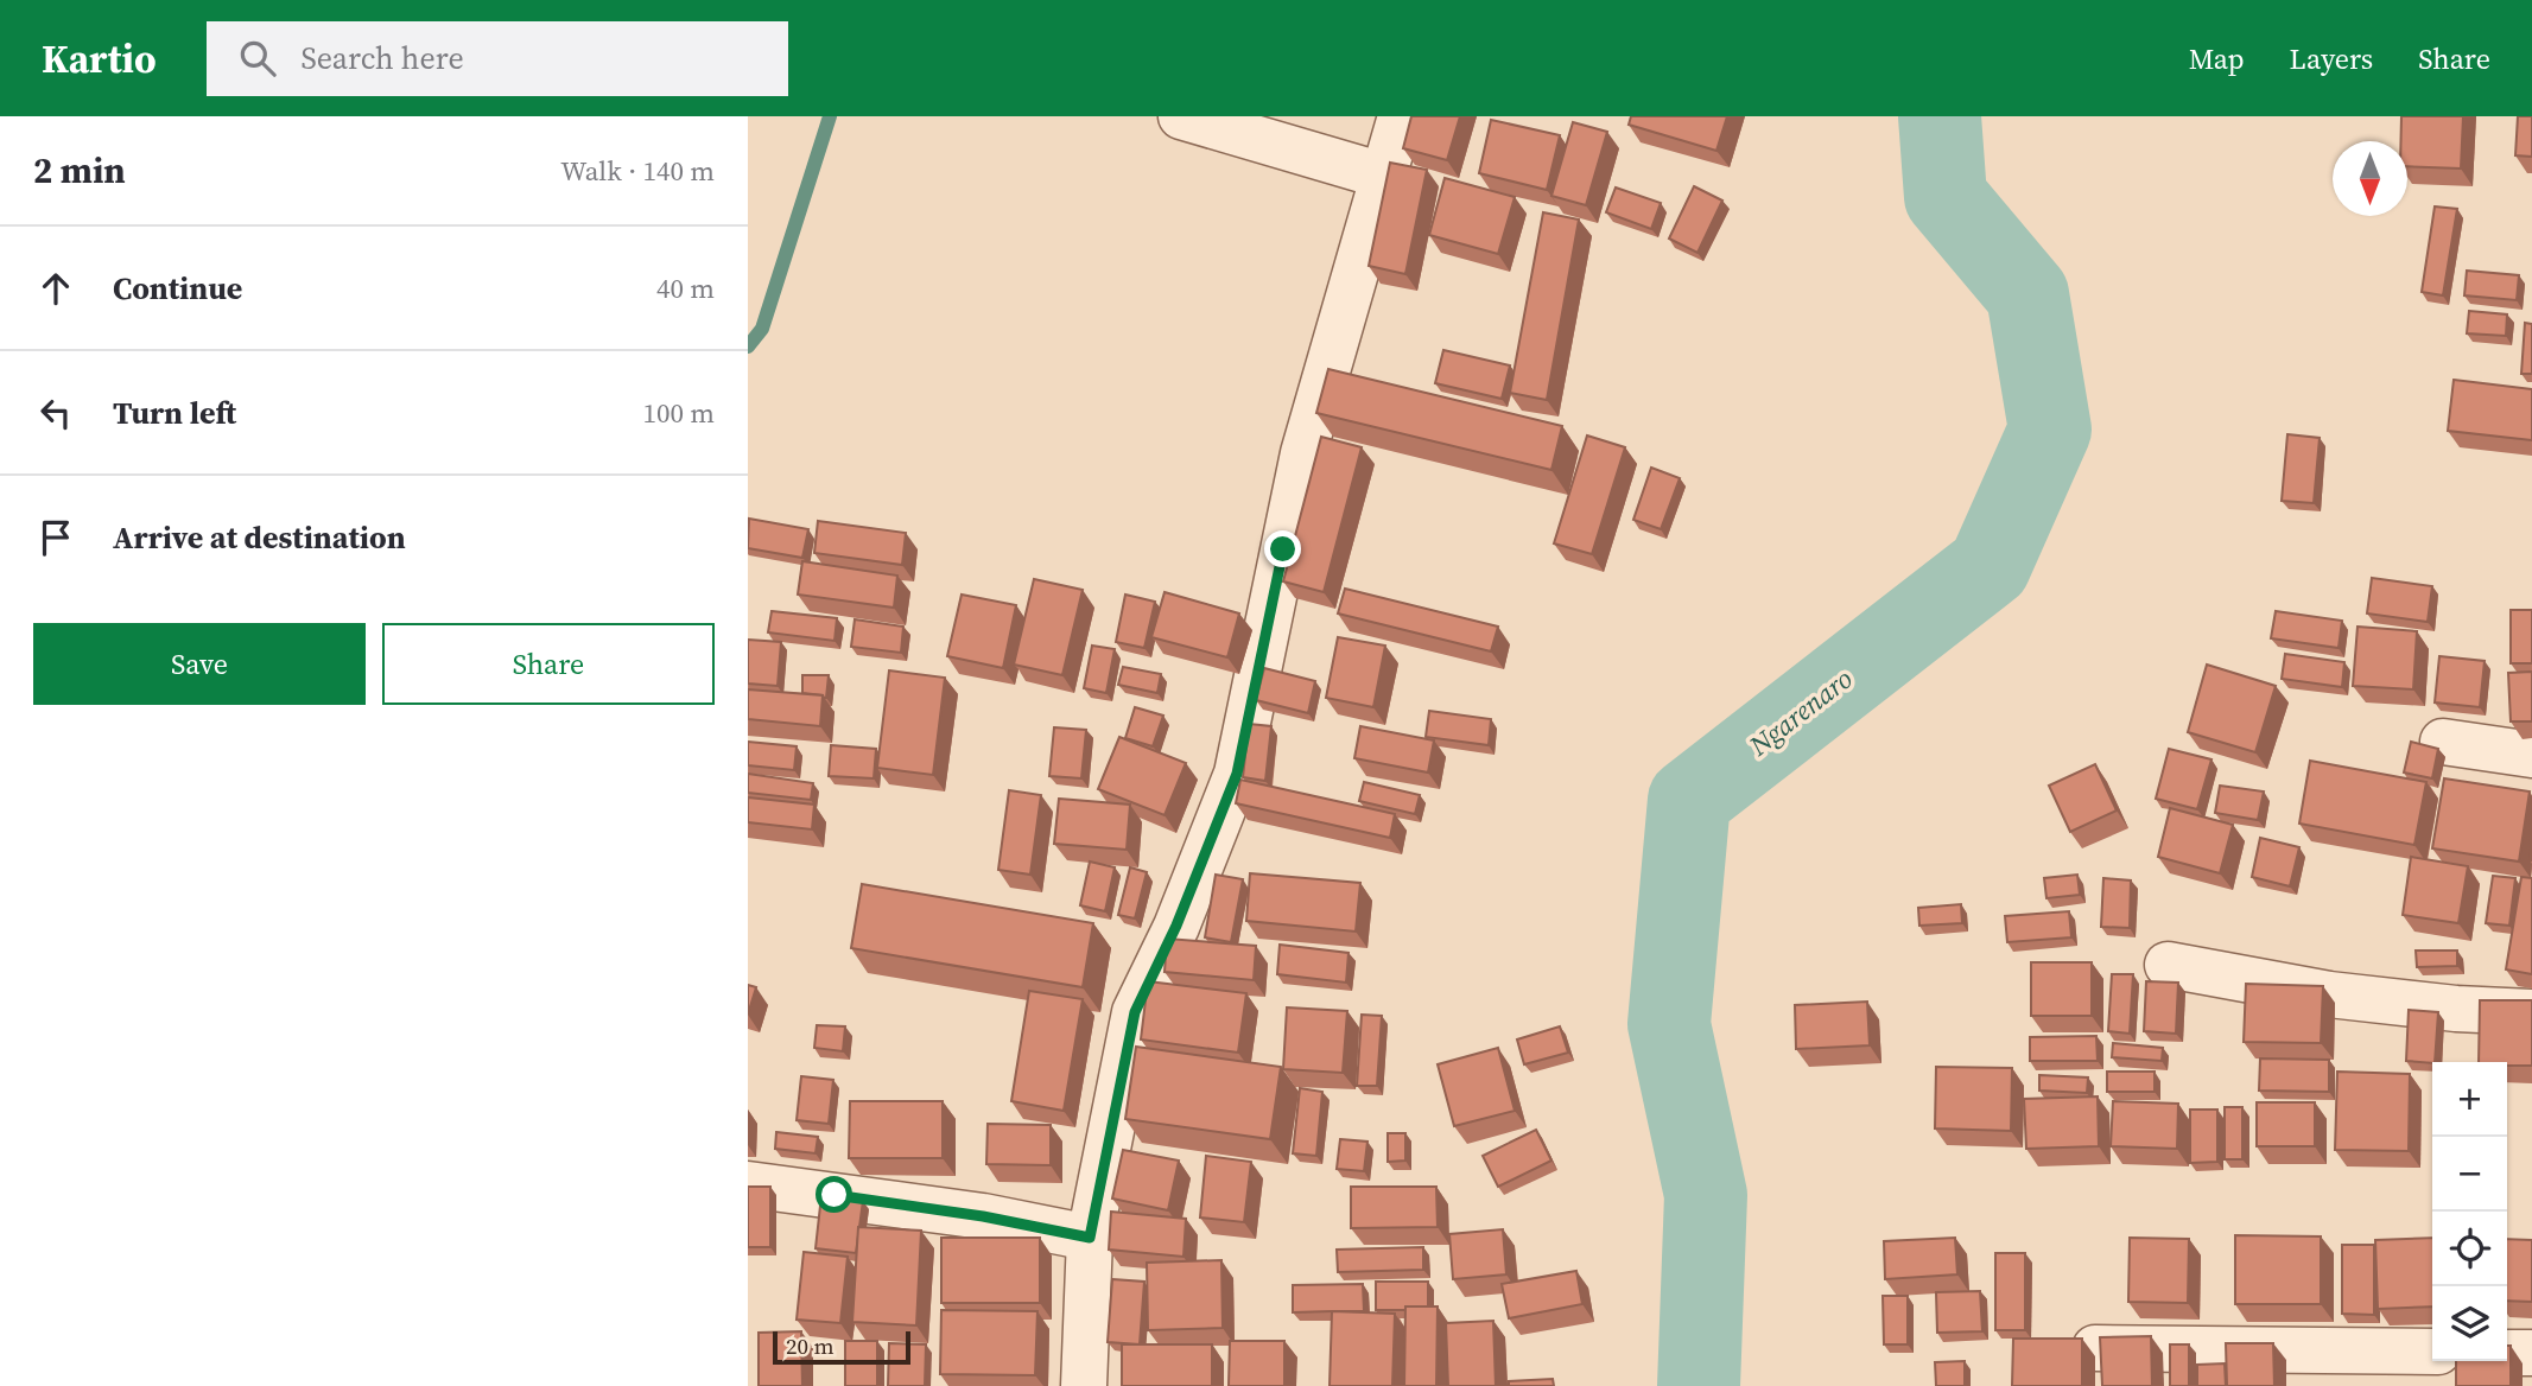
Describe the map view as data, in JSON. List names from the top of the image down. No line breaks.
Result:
{"water":["Ngarenaro"],"scale_bar":"20 m","north":"bottom","page":{"header":"Kartio","search":"Search here","nav":["Map","Layers","Share"],"heading":["2 min","Walk · 140 m"],"list":[["Continue","40 m"],["Turn left","100 m"],"Arrive at destination"],"buttons":["Save","Share"],"map_buttons":["+","−"],"scale":"20 m"}}
